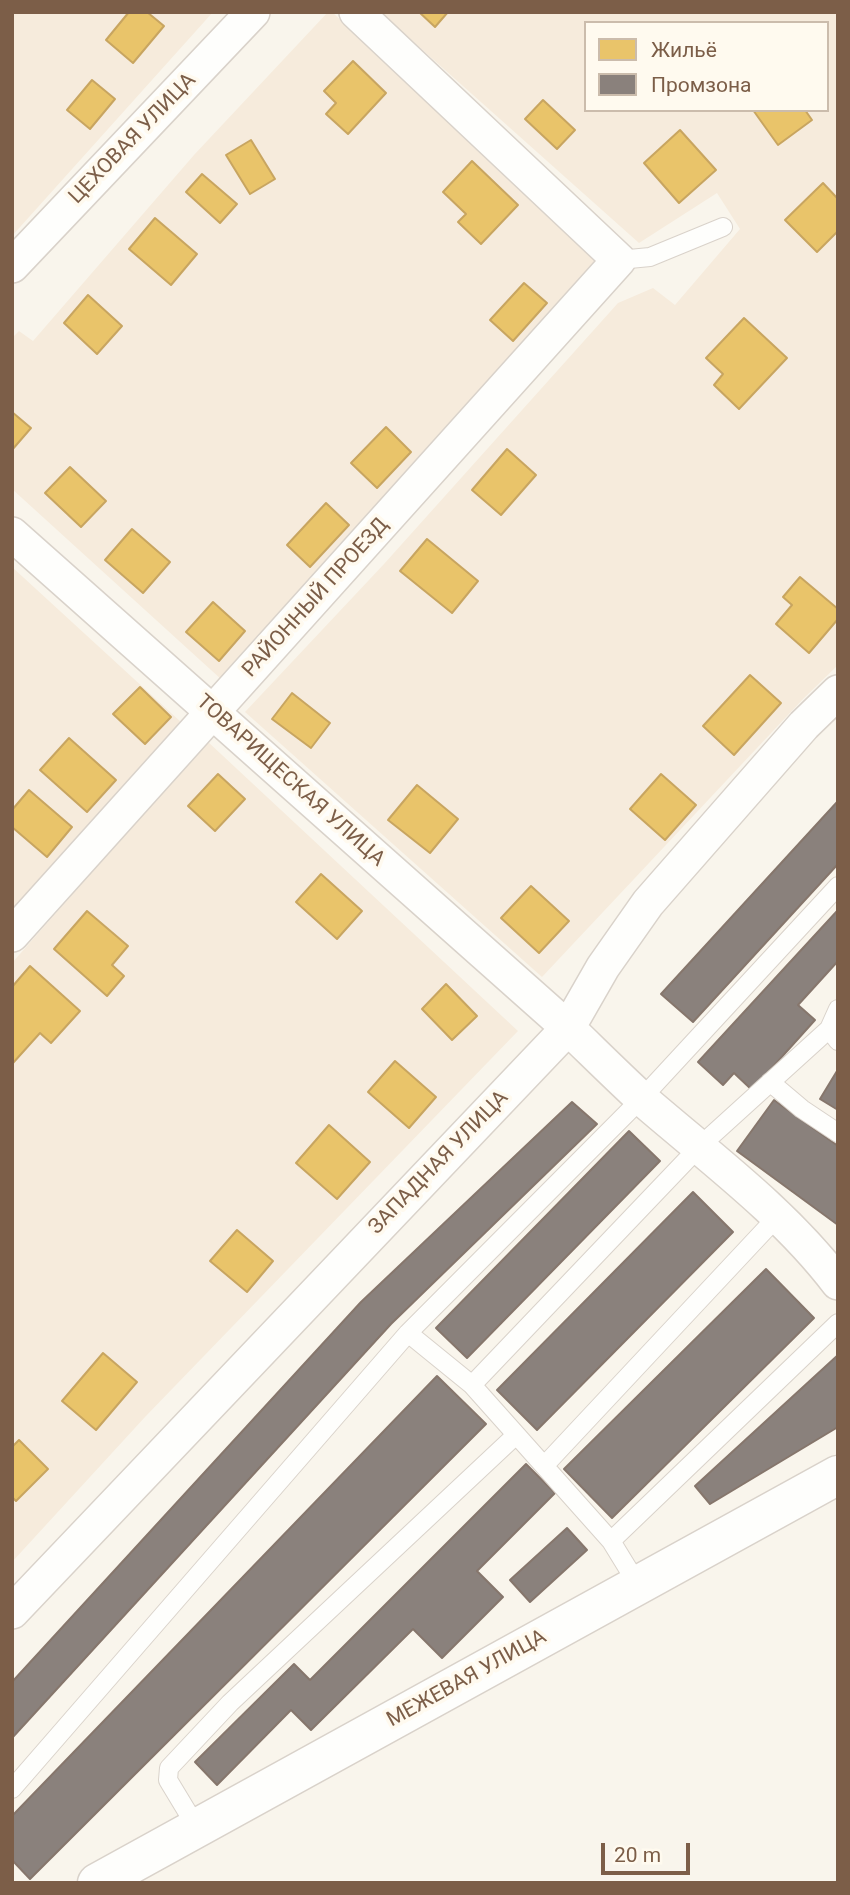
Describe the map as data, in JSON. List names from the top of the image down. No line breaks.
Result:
{"streets":{"street":["ЦЕХОВАЯ УЛИЦА","РАЙОННЫЙ ПРОЕЗД","ТОВАРИЩЕСКАЯ УЛИЦА","ЗАПАДНАЯ УЛИЦА","МЕЖЕВАЯ УЛИЦА"]},"crossings":[["РАЙОННЫЙ ПРОЕЗД","ТОВАРИЩЕСКАЯ УЛИЦА"],["ТОВАРИЩЕСКАЯ УЛИЦА","ЗАПАДНАЯ УЛИЦА"]],"legend":["Жильё","Промзона"],"scale_bar":"20 m"}
